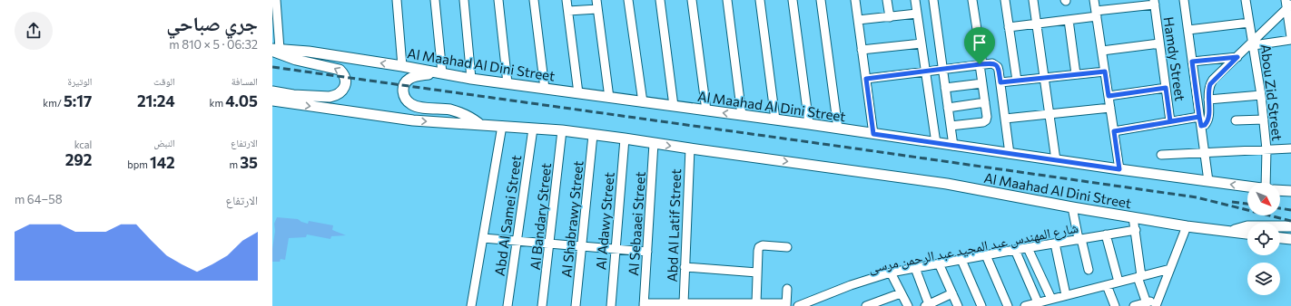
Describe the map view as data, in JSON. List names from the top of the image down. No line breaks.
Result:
{"streets":{"main road":["Al Maahad Al Dini Street"],"street":["Hamdy Street","Abou Zid Street","Abd Al Samei Street","Al Bandary Street","Al Shabrawy Street","Al Adawy Street","Al Sebaaei Street","Abd Al Latif Street","شارع المهندس عبد المجيد عبد الرحمن مرسى"]},"crossings":[["Al Maahad Al Dini Street","Abd Al Samei Street"],["Al Maahad Al Dini Street","Al Bandary Street"],["Al Maahad Al Dini Street","Al Shabrawy Street"],["Al Maahad Al Dini Street","Al Adawy Street"],["Al Maahad Al Dini Street","Al Sebaaei Street"],["Al Maahad Al Dini Street","Abd Al Latif Street"]],"north":"bottom right","page":{"heading":["جري صباحي","06:32 · 5 × 810 m"],"stats":[["المسافة","4.05 km"],["الوقت","21:24"],["الوتيرة","5:17 /km"],["الارتفاع","35 m"],["النبض","142 bpm"],["kcal","292"]],"chart":["الارتفاع","58–64 m"]}}
